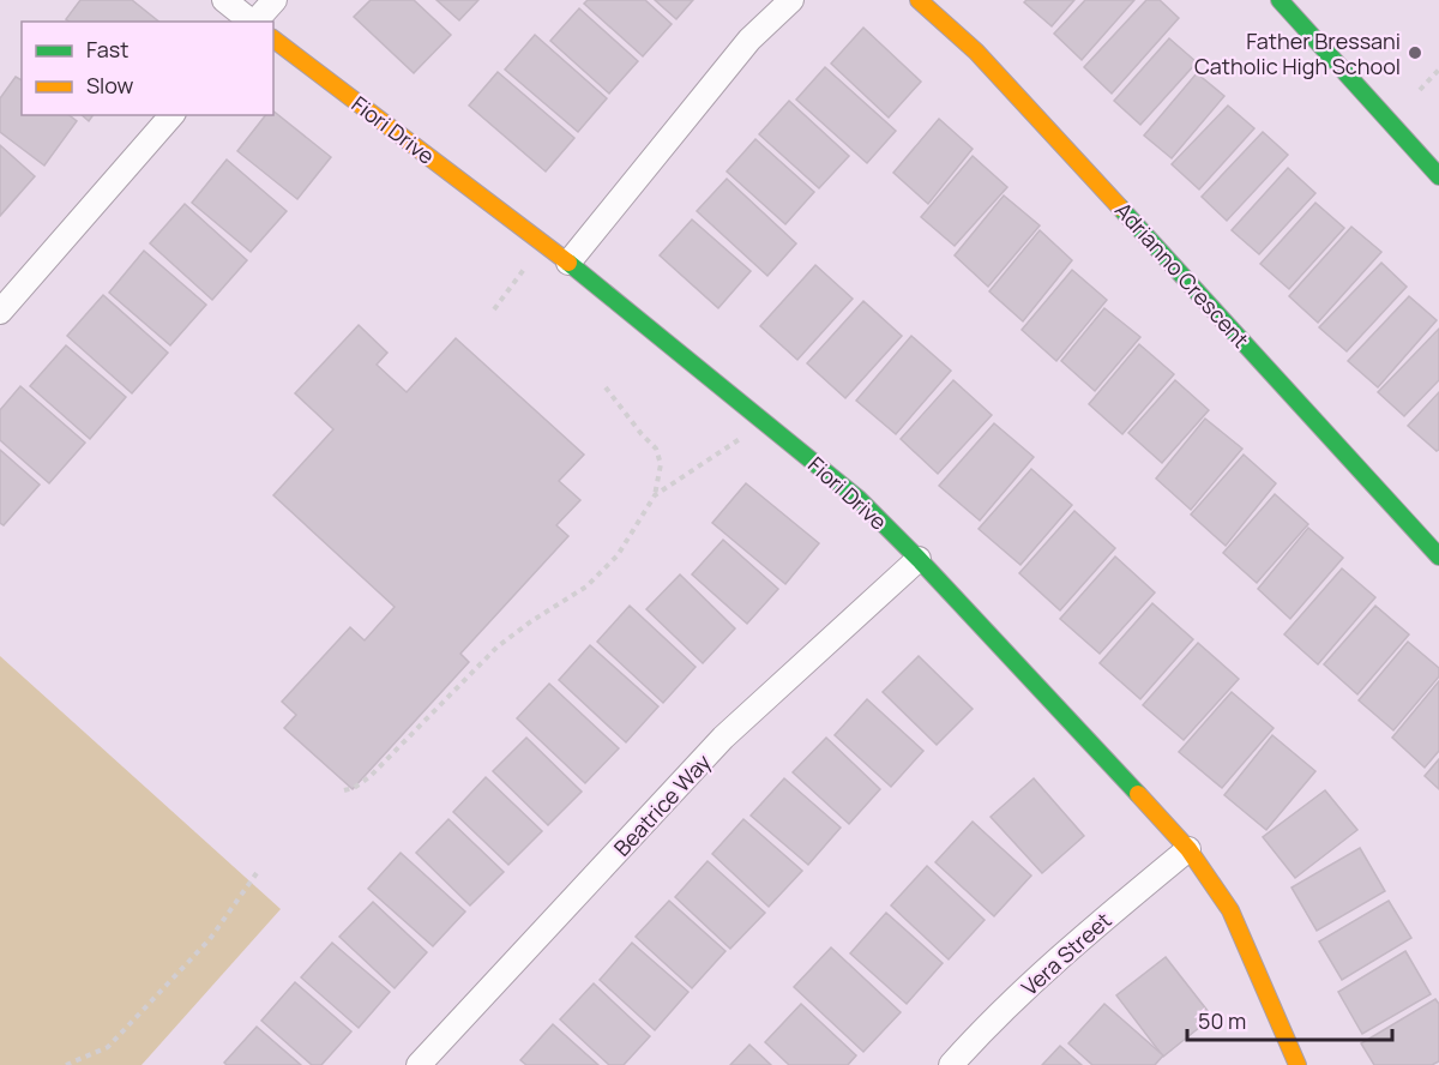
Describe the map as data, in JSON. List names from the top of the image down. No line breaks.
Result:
{"streets":{"street":["Fiori Drive","Adrianno Crescent","Beatrice Way","Vera Street"]},"crossings":[["Fiori Drive","Beatrice Way"],["Fiori Drive","Vera Street"]],"places":["Father Bressani Catholic High School"],"legend":["Fast","Slow"],"scale_bar":"50 m"}
